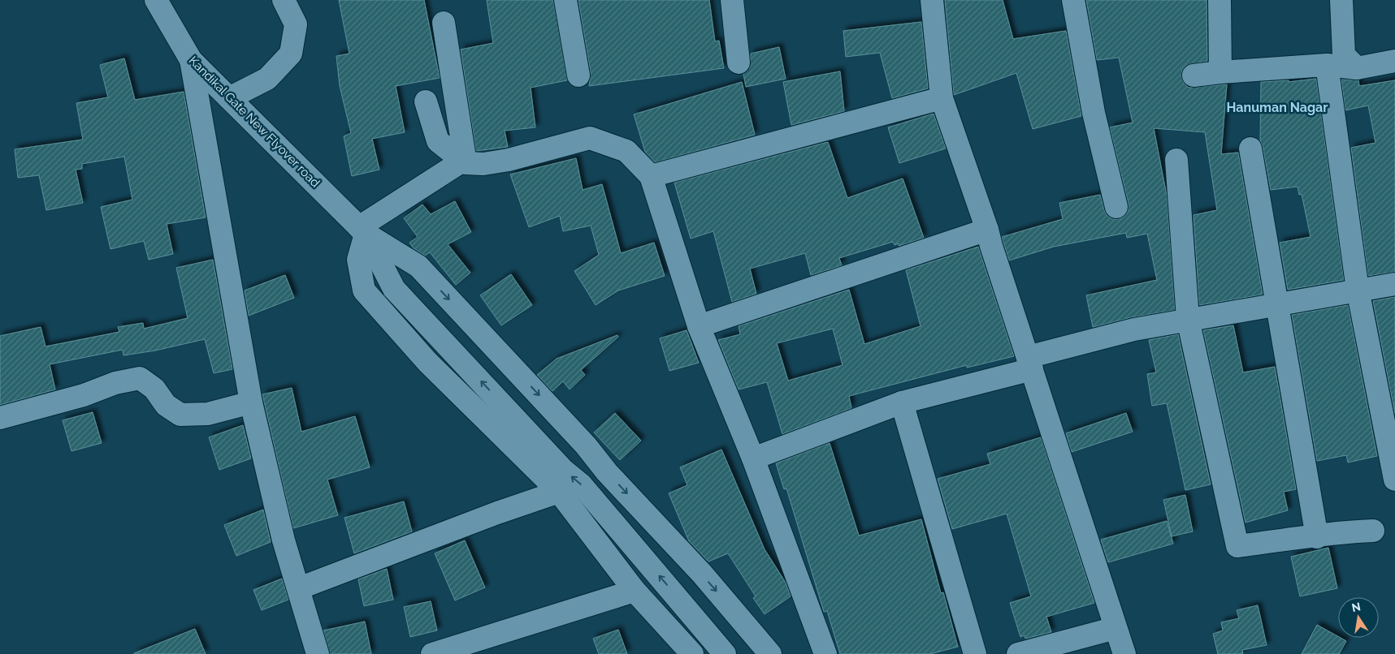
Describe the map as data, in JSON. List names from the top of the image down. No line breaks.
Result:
{"streets":{"street":["Kandikal Gate New Flyover road"]},"districts":["Hanuman Nagar"],"north":"top"}
